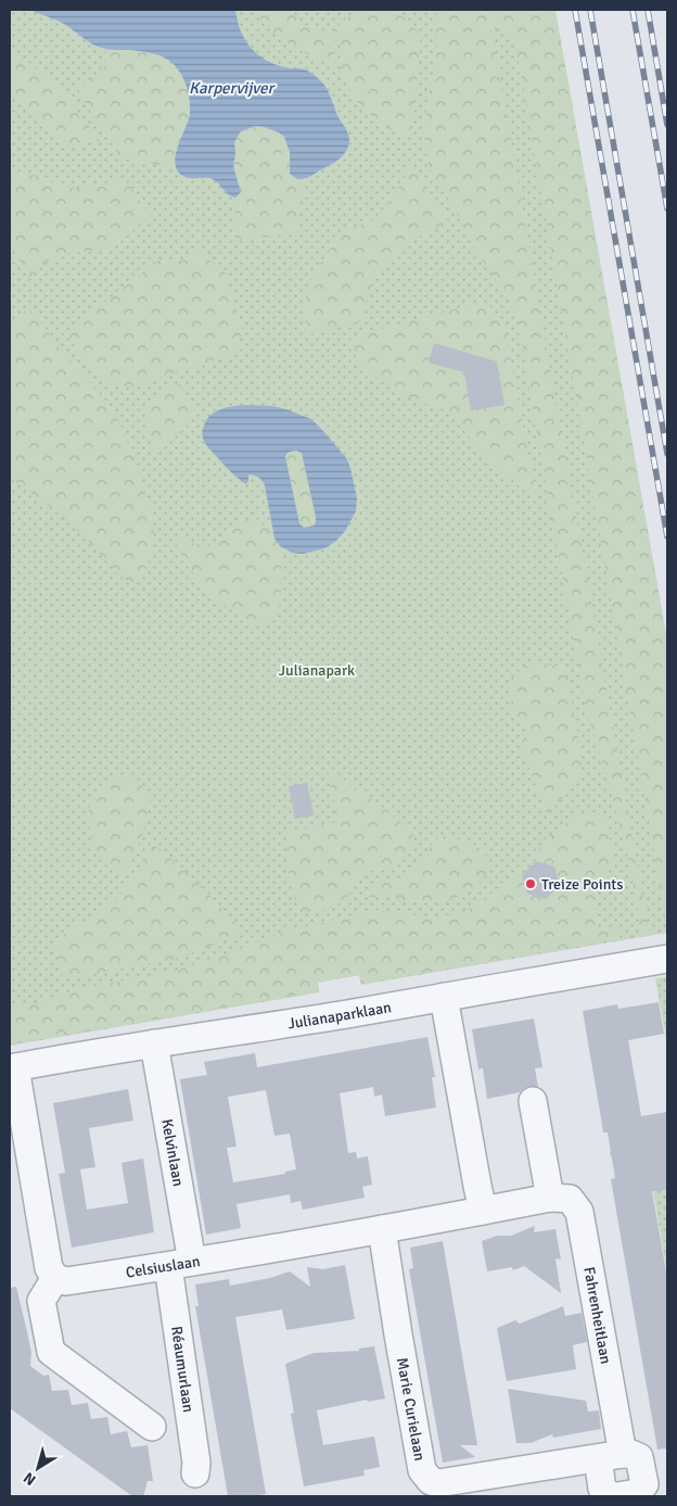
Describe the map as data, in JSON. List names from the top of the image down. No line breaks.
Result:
{"streets":{"street":["Julianaparklaan","Kelvinlaan","Celsiuslaan","Fahrenheitlaan","Réaumurlaan","Marie Curielaan"]},"crossings":[["Julianaparklaan","Kelvinlaan"],["Kelvinlaan","Celsiuslaan"],["Kelvinlaan","Réaumurlaan"],["Celsiuslaan","Fahrenheitlaan"],["Celsiuslaan","Réaumurlaan"],["Celsiuslaan","Marie Curielaan"],["Fahrenheitlaan","Marie Curielaan"]],"water":["Karpervijver"],"parks":["Julianapark"],"places":["Treize Points"],"north":"bottom left"}
